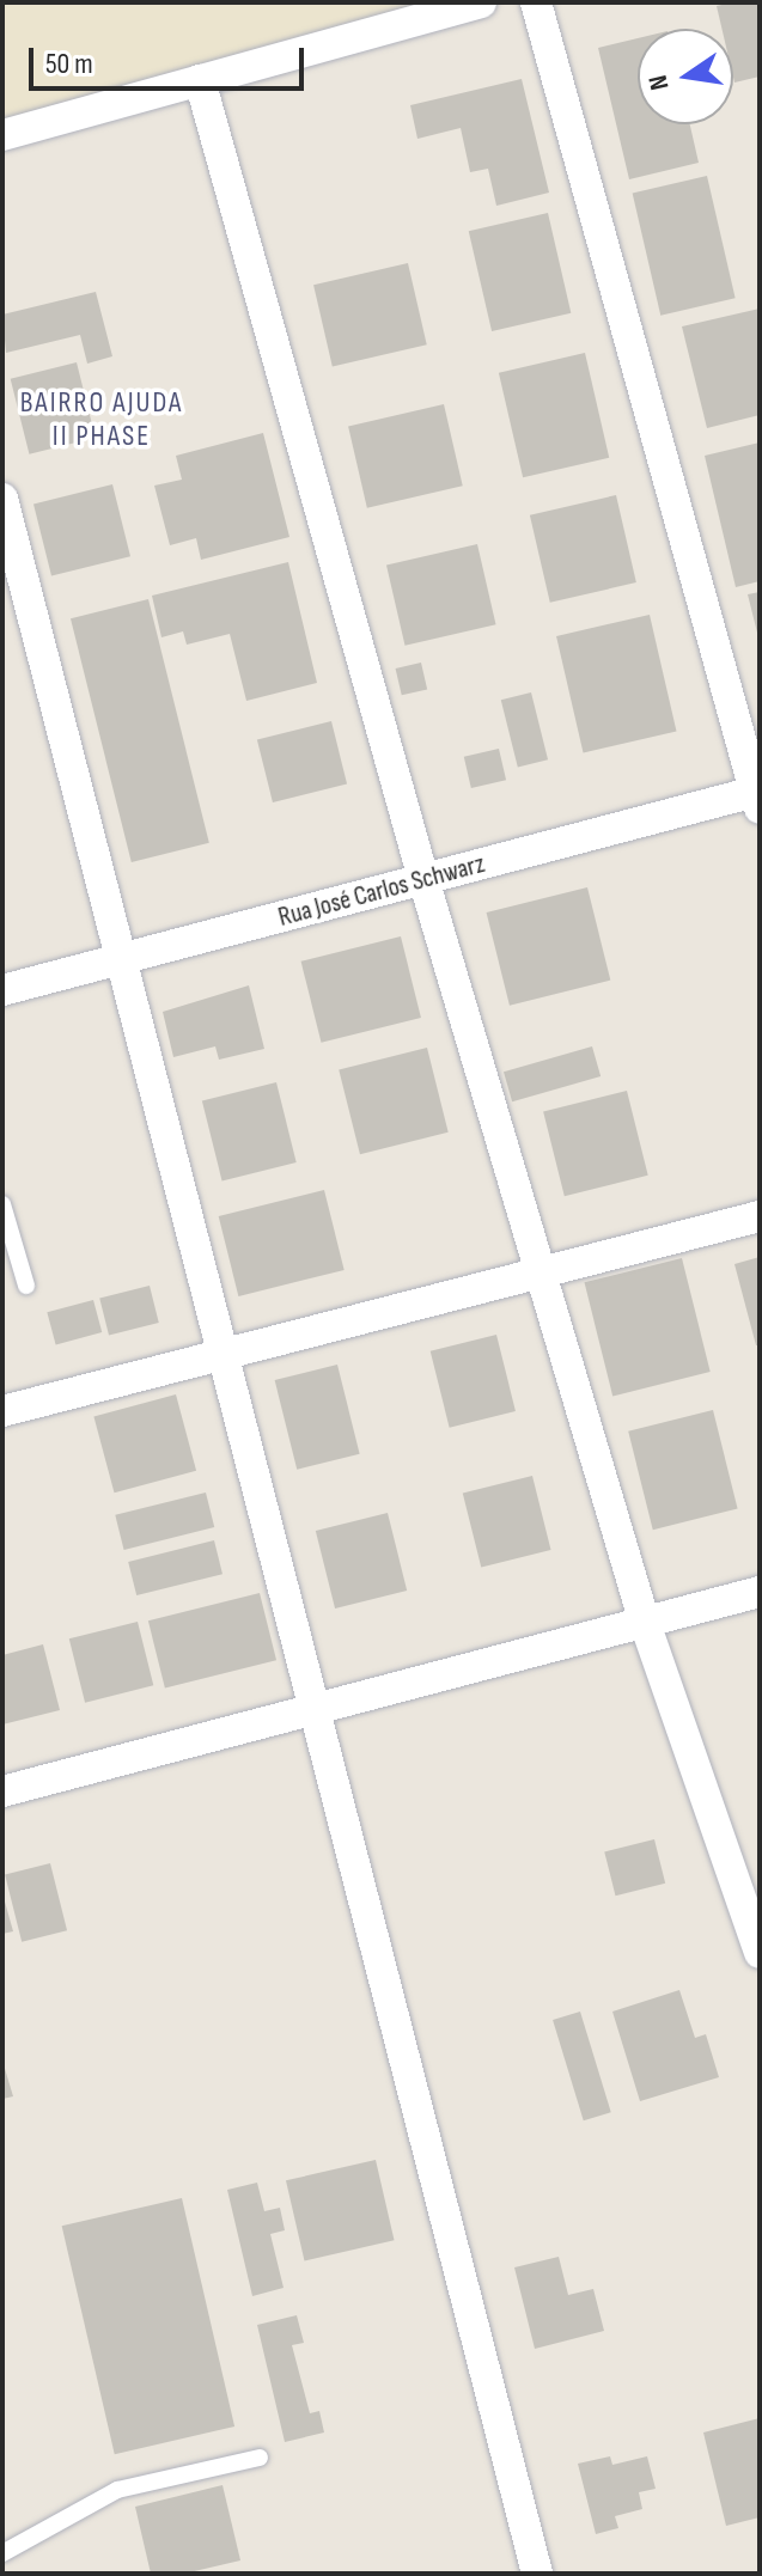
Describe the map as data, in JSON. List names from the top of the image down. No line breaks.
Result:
{"streets":{"street":["Rua José Carlos Schwarz"]},"districts":["BAIRRO AJUDA II PHASE"],"scale_bar":"50 m","north":"left"}
